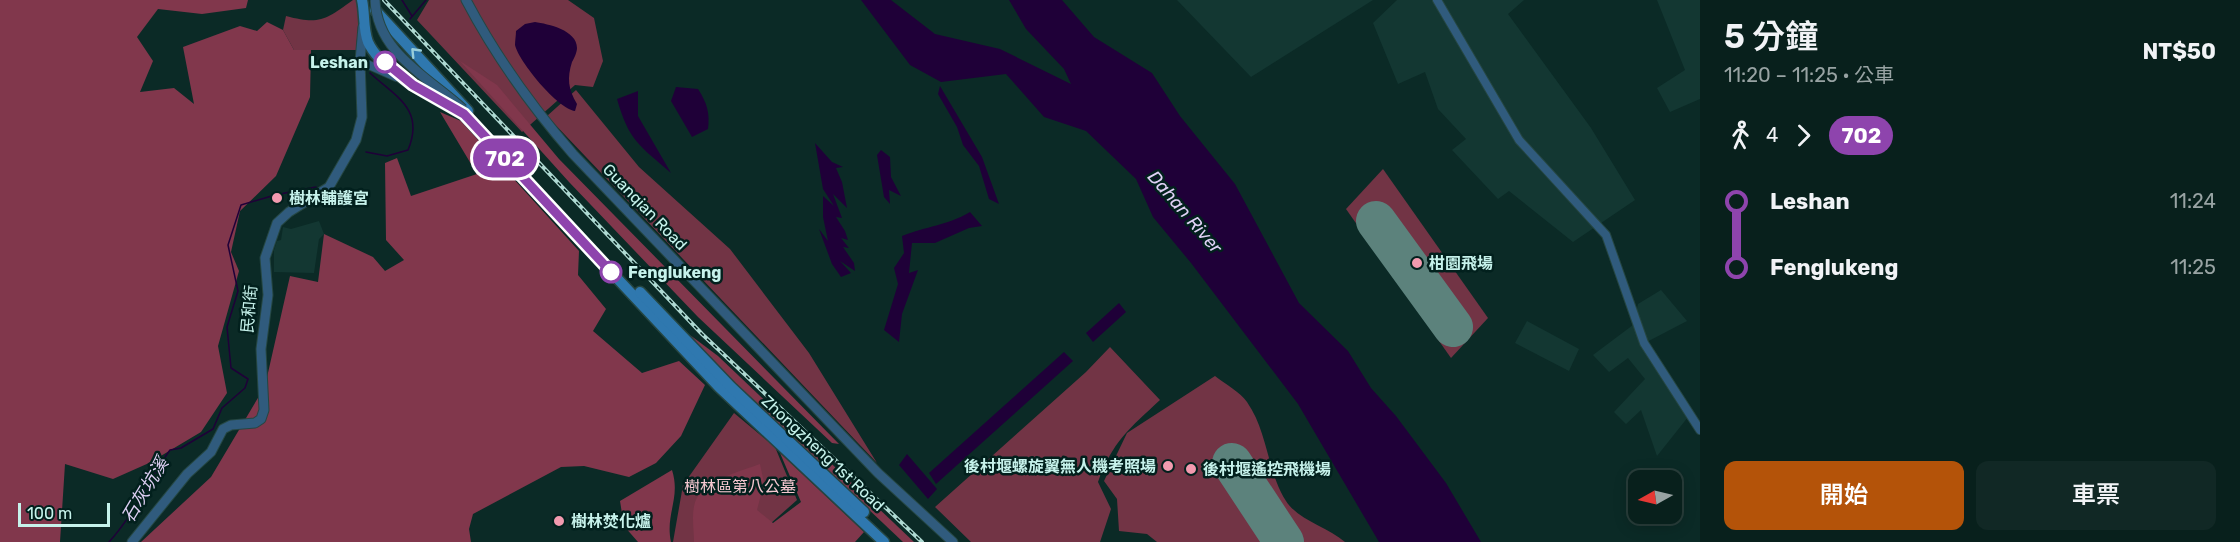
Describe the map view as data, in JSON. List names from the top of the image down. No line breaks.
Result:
{"streets":{"main road":["Zhongzheng 1st Road"],"street":["Guanqian Road","民和街"]},"water":["Dahan River","石灰坑溪"],"parks":["樹林區第八公墓"],"places":["Leshan","樹林輔護宮","柑園飛場","Fenglukeng","後村堰螺旋翼無人機考照場","後村堰遙控飛機場","樹林焚化爐"],"lines":["bus line 702"],"scale_bar":"100 m","north":"left","page":{"on_map":"702","heading":["5 分鐘","11:20 – 11:25 · 公車","NT$50"],"legs":["4","702"],"list":[{"name":"Leshan","value":"11:24"},{"name":"Fenglukeng","value":"11:25"}],"buttons":["開始","車票"],"scale":"100 m"}}
